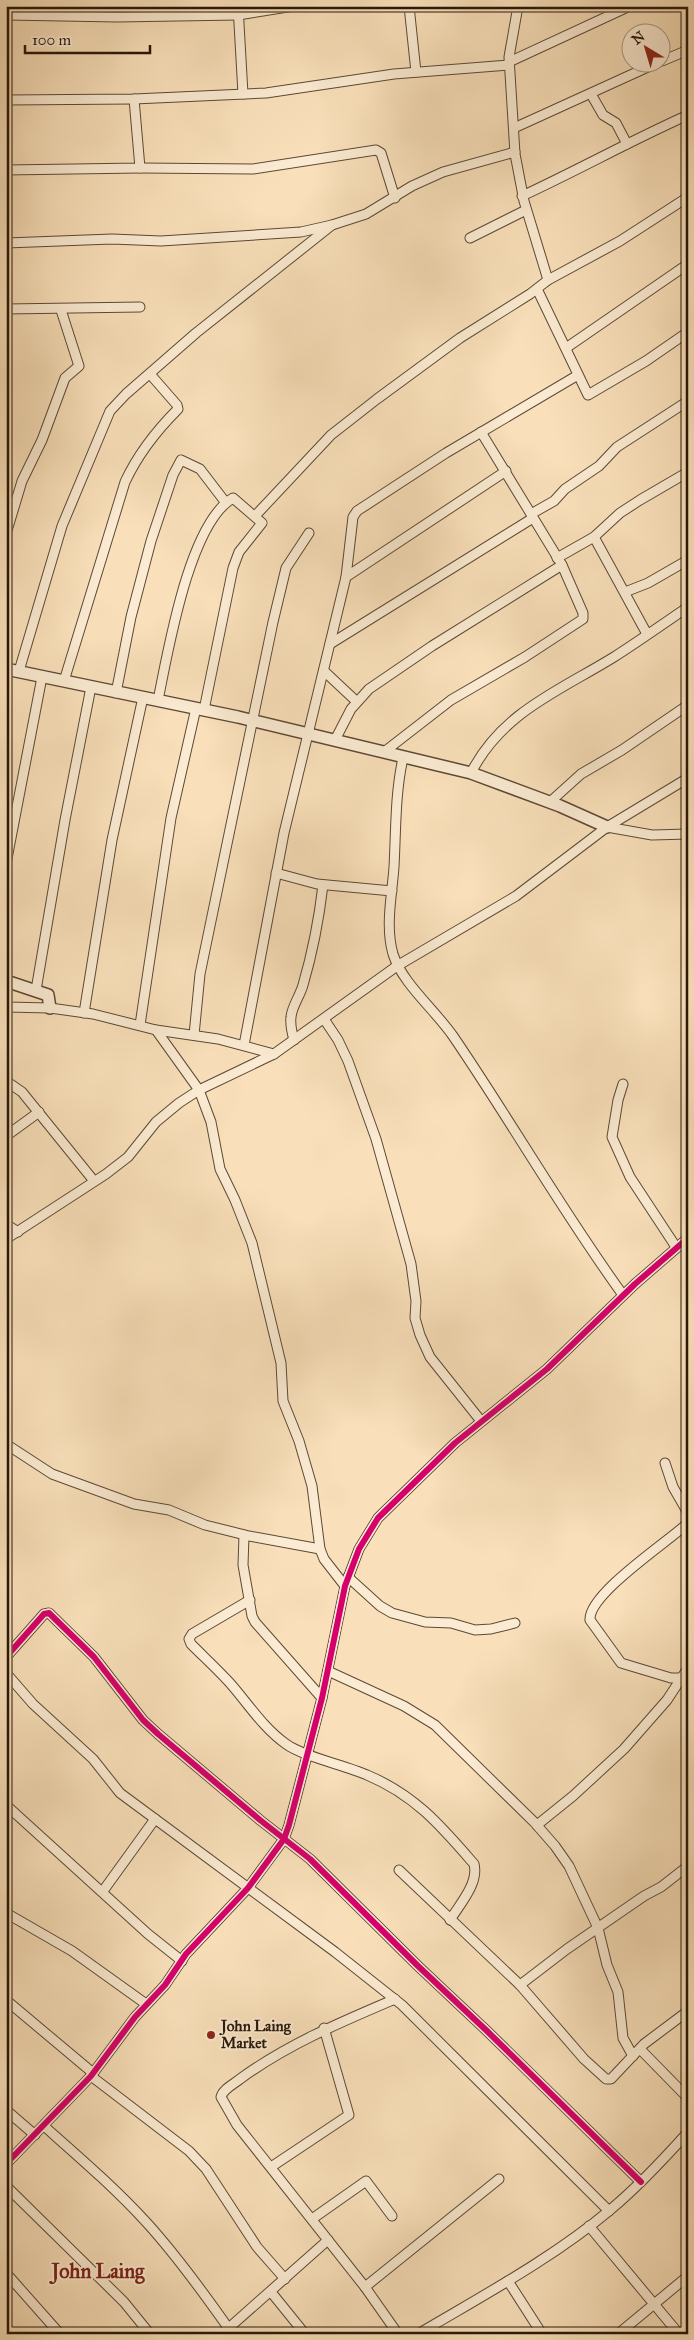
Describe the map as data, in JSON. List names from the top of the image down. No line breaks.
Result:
{"districts":["John Laing"],"places":["John Laing Market"],"scale_bar":"100 m","north":"top left"}
